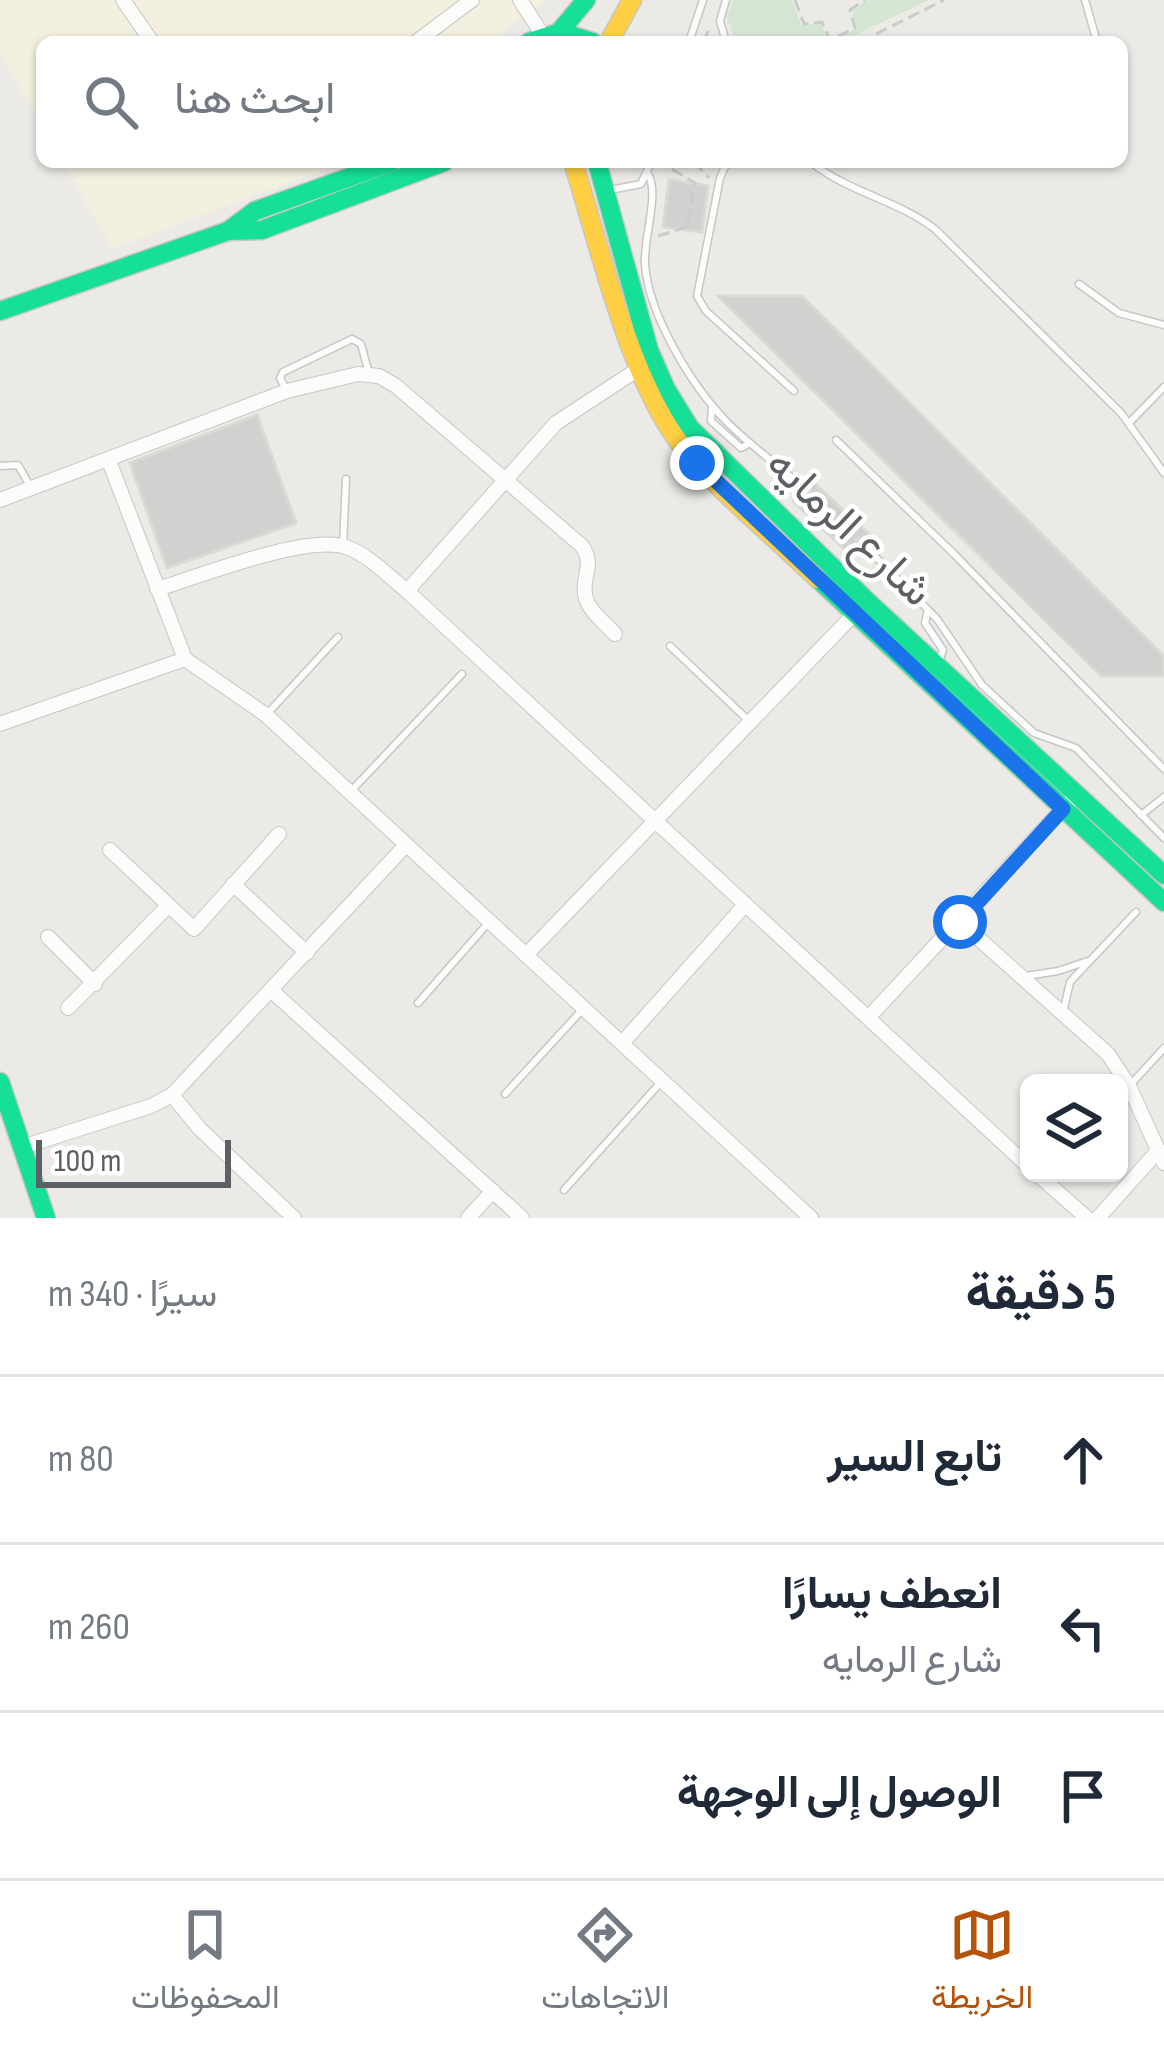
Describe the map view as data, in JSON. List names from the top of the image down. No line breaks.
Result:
{"streets":{"street":["شارع الرمايه"]},"scale_bar":"100 m","page":{"search":"ابحث هنا","scale":"100 m","heading":["5 دقيقة","سيرًا · 340 m"],"list":[["تابع السير","80 m"],["انعطف يسارًا","شارع الرمايه","260 m"],"الوصول إلى الوجهة"],"nav":["الخريطة","الاتجاهات","المحفوظات"]}}
